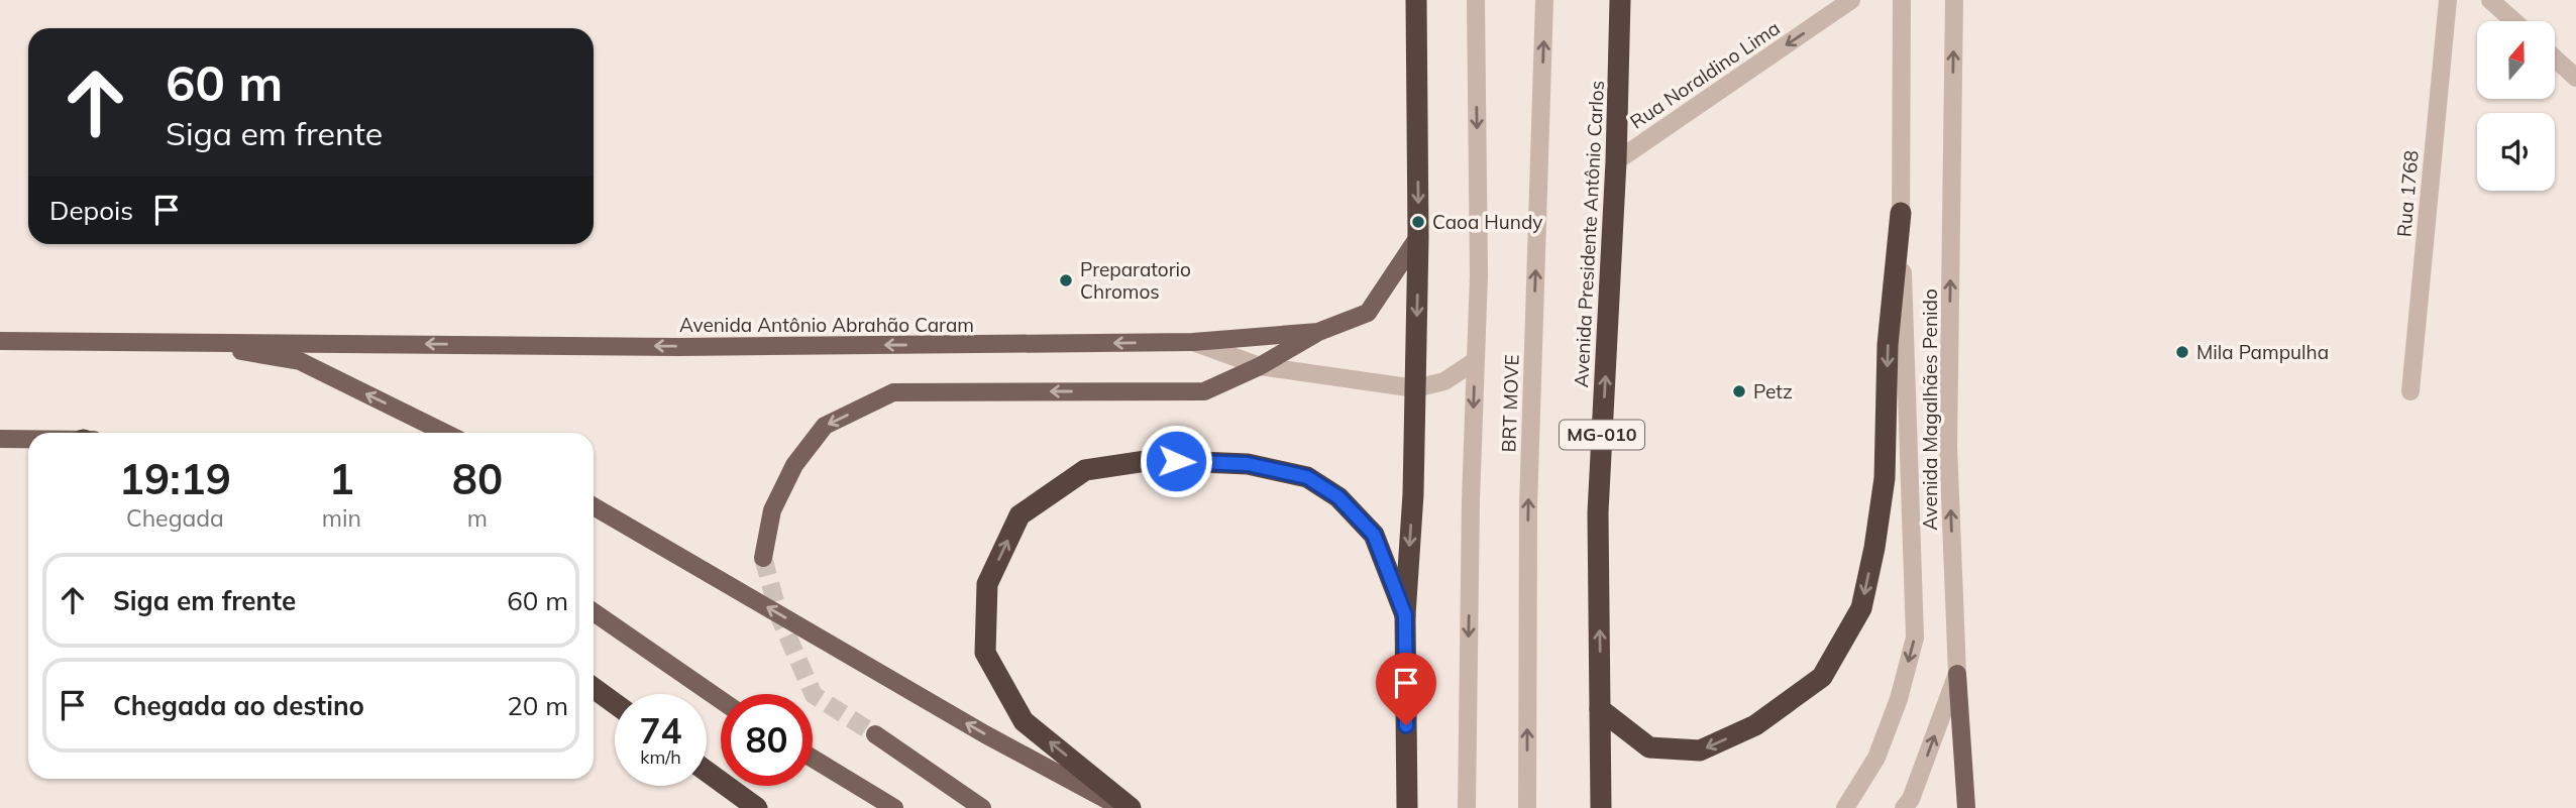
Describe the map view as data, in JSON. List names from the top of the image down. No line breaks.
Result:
{"streets":{"highway":["Avenida Presidente Antônio Carlos","MG-010"],"main road":["Avenida Antônio Abrahão Caram"],"street":["Rua Noraldino Lima","Rua 1768","BRT MOVE","Avenida Magalhães Penido"]},"crossings":[["Rua Noraldino Lima","Avenida Presidente Antônio Carlos"]],"one_way":["Rua Noraldino Lima","Avenida Antônio Abrahão Caram"],"places":["Caoa Hundy","Preparatorio Chromos","Mila Pampulha","Petz"],"north":"top","page":{"turn":["60 m","Siga em frente"],"then":"Depois","eta":["19:19","Chegada","1","min","80","m"],"list":[{"name":"Siga em frente","value":"60 m"},{"name":"Chegada ao destino","value":"20 m"}],"speed":"74 km/h","limit":"80"}}
